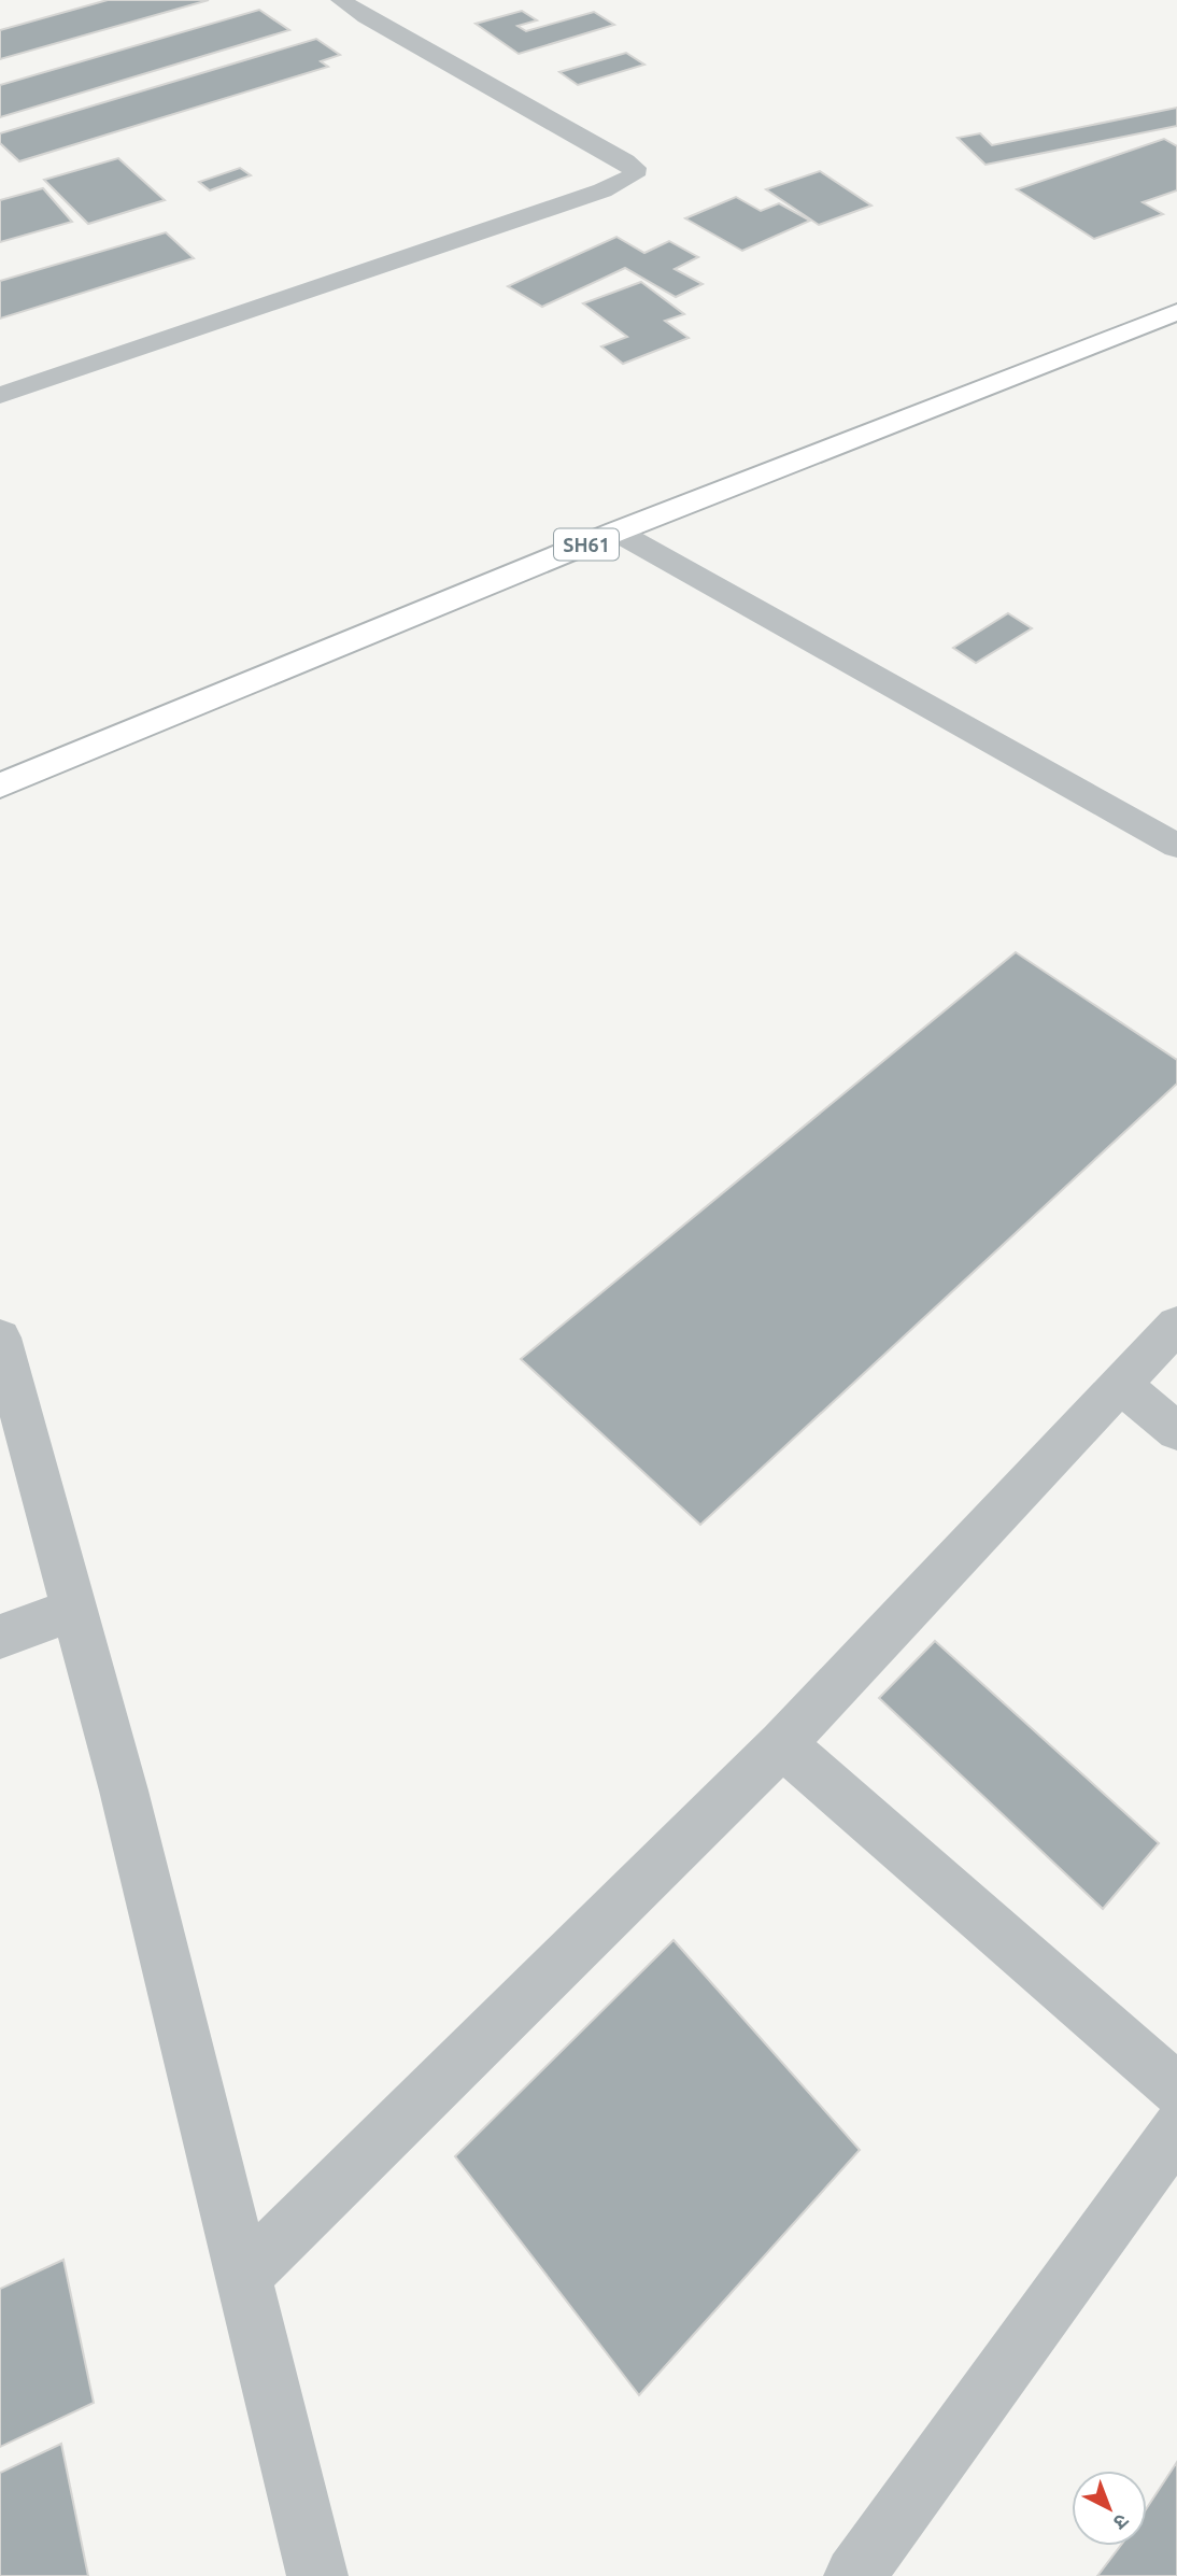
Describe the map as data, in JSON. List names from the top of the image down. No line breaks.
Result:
{"streets":{"main road":["SH61"]},"north":"bottom right"}
